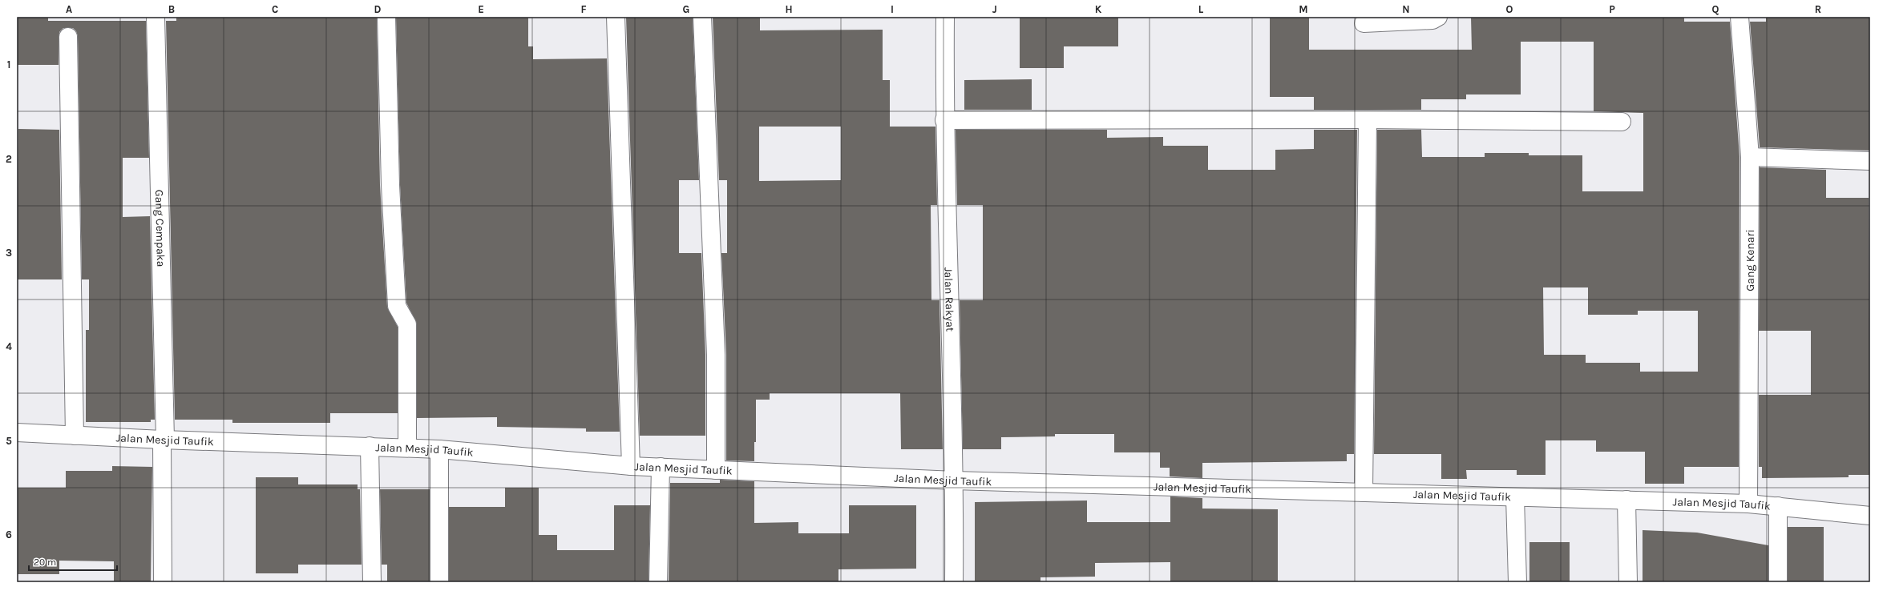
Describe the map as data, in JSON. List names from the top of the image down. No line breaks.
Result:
{"streets":{"street":["Gang Cempaka","Gang Kenari","Jalan Rakyat","Jalan Mesjid Taufik"]},"crossings":[["Gang Cempaka","Jalan Mesjid Taufik"],["Gang Kenari","Jalan Mesjid Taufik"],["Jalan Rakyat","Jalan Mesjid Taufik"]],"scale_bar":"20 m","grid":{"columns":["A","B","C","D","E","F","G","H","I","J","K","L","M","N","O","P","Q","R"],"rows":["1","2","3","4","5","6"]}}
